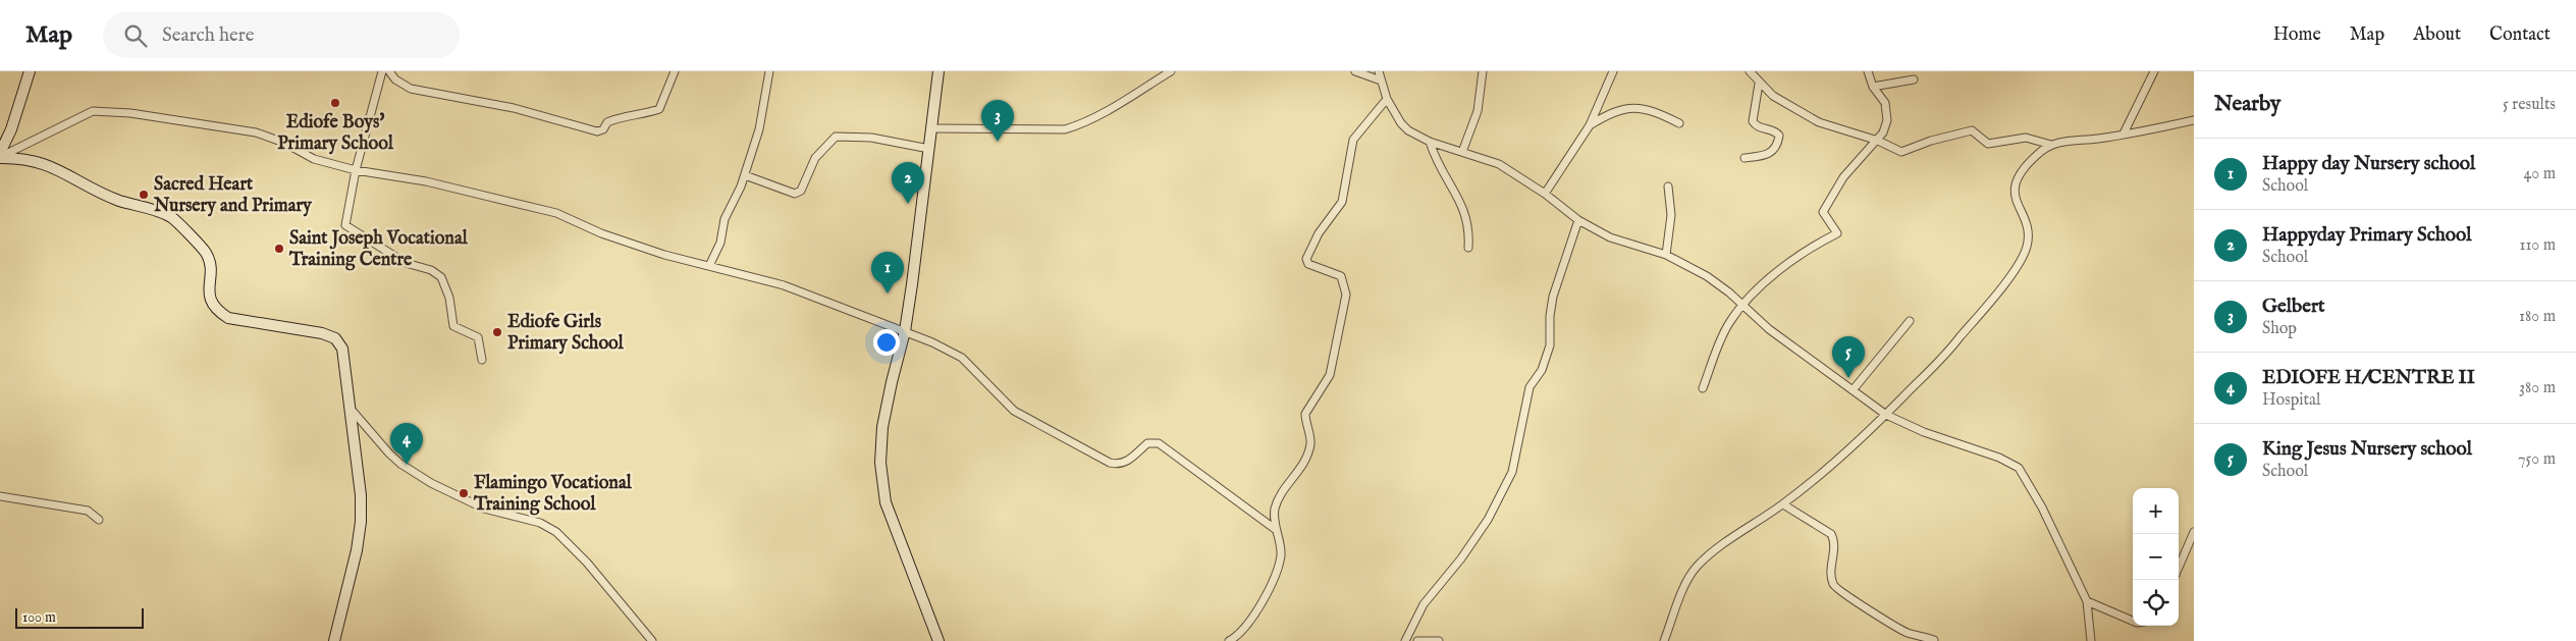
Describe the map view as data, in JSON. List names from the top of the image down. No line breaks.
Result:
{"places":["Ediofe Boys' Primary School","Sacred Heart Nursery and Primary","Saint Joseph Vocational Training Centre","Ediofe Girls Primary School","Flamingo Vocational Training School"],"scale_bar":"100 m","page":{"header":"Map","search":"Search here","nav":["Home","Map","About","Contact"],"heading":["Nearby","5 results"],"pins":["3","2","1","5","4"],"list":[{"mark":"1","name":"Happy day Nursery school","note":"School","value":"40 m"},{"mark":"2","name":"Happyday Primary School","note":"School","value":"110 m"},{"mark":"3","name":"Gelbert","note":"Shop","value":"180 m"},{"mark":"4","name":"EDIOFE H/CENTRE II","note":"Hospital","value":"380 m"},{"mark":"5","name":"King Jesus Nursery school","note":"School","value":"750 m"}],"map_buttons":["+","−"],"scale":"100 m"}}
